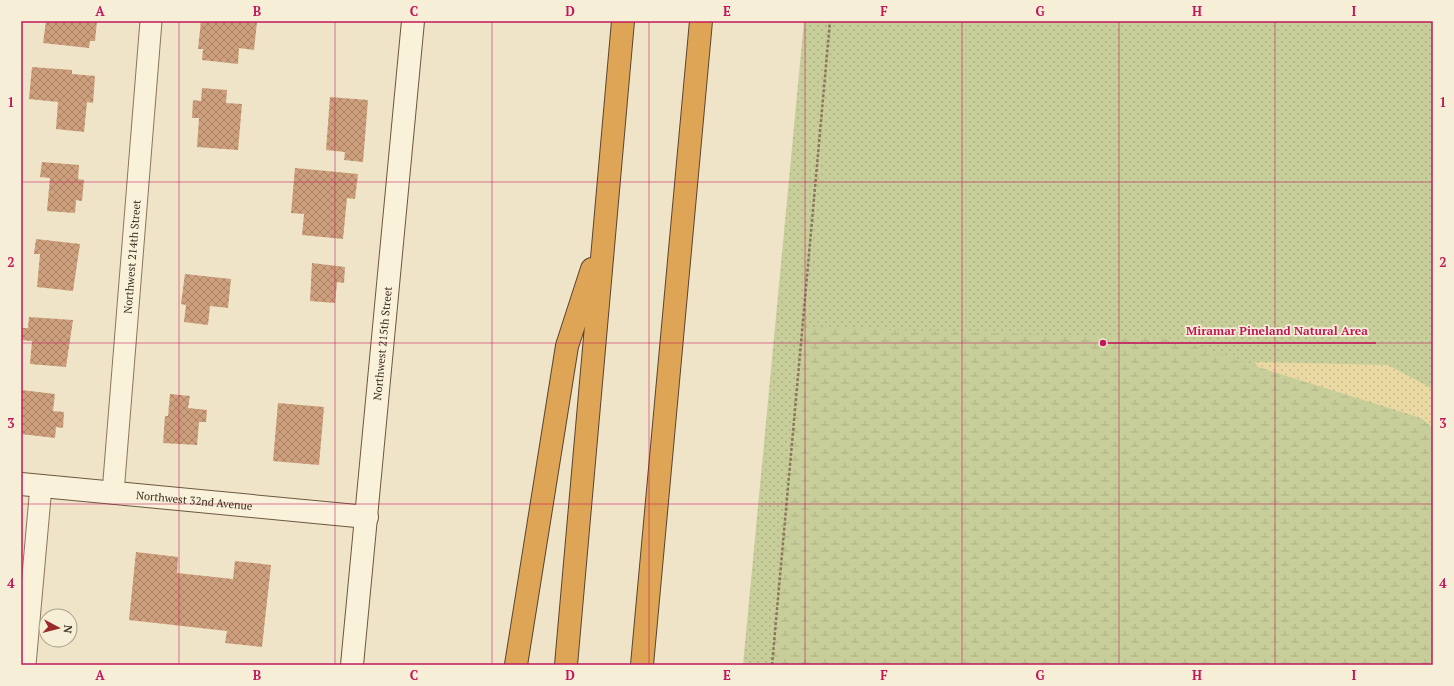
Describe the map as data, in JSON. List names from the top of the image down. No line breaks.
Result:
{"streets":{"street":["Northwest 214th Street","Northwest 215th Street","Northwest 32nd Avenue"]},"crossings":[["Northwest 214th Street","Northwest 32nd Avenue"],["Northwest 215th Street","Northwest 32nd Avenue"]],"places":["Miramar Pineland Natural Area"],"north":"right","grid":{"columns":["A","B","C","D","E","F","G","H","I"],"rows":["1","2","3","4"]}}
